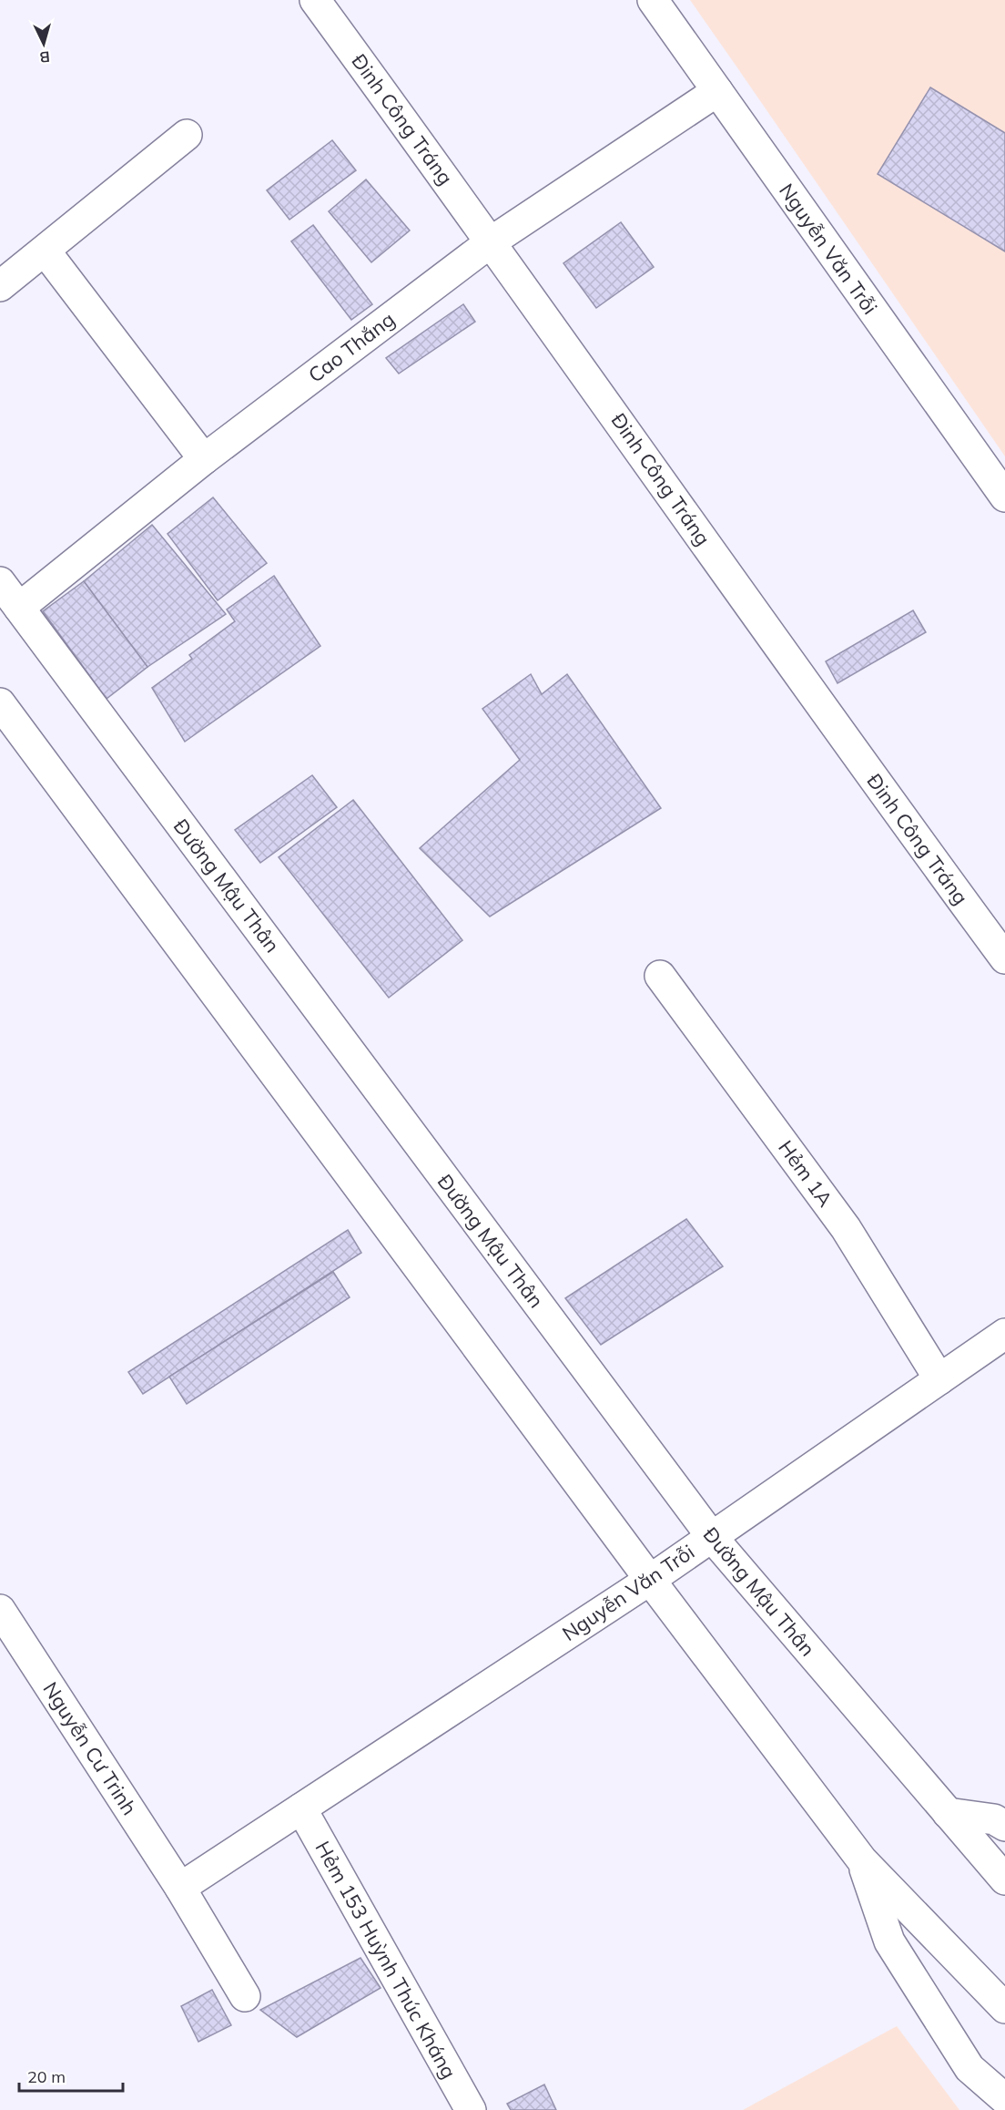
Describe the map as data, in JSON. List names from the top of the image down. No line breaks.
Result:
{"streets":{"street":["Đinh Công Tráng","Nguyễn Văn Trỗi","Cao Thắng","Đường Mậu Thân","Hẻm 1A","Nguyễn Cư Trinh","Hẻm 153 Huỳnh Thúc Kháng"]},"crossings":[["Đinh Công Tráng","Cao Thắng"],["Nguyễn Văn Trỗi","Cao Thắng"],["Nguyễn Văn Trỗi","Đường Mậu Thân"],["Nguyễn Văn Trỗi","Hẻm 1A"],["Nguyễn Văn Trỗi","Hẻm 153 Huỳnh Thúc Kháng"],["Cao Thắng","Đường Mậu Thân"]],"scale_bar":"20 m","north":"bottom"}
